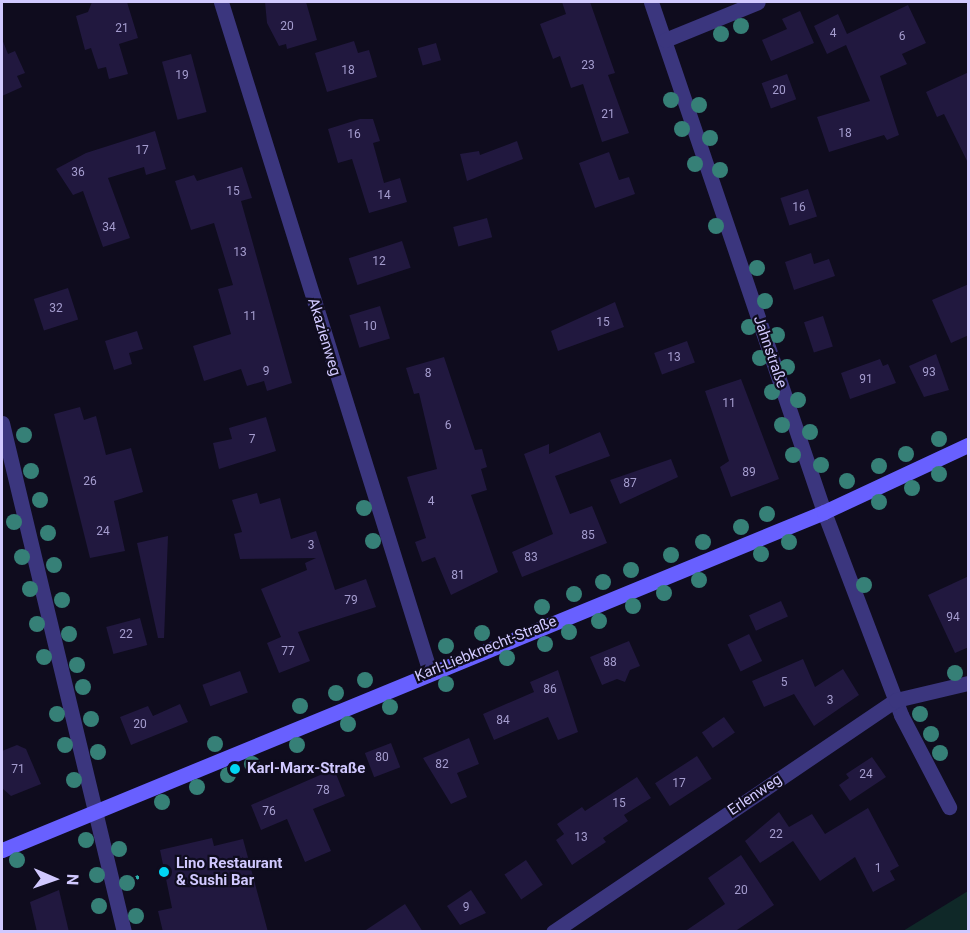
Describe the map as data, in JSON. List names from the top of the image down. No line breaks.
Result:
{"streets":{"street":["Akazienweg","Jahnstraße","Karl-Liebknecht-Straße","Erlenweg"]},"crossings":[["Akazienweg","Karl-Liebknecht-Straße"],["Jahnstraße","Karl-Liebknecht-Straße"],["Jahnstraße","Erlenweg"]],"places":["Karl-Marx-Straße","Lino Restaurant & Sushi Bar"],"house_numbers":["20","21","4","6","23","18","19","20","21","18","16","17","36","15","14","16","34","13","12","32","11","15","10","13","9","93","8","91","11","6","7","89","26","87","4","24","85","3","83","81","79","94","22","77","88","5","86","3","84","20","80","82","71","24","17","78","15","76","22","13","1","20","9"],"north":"right"}
